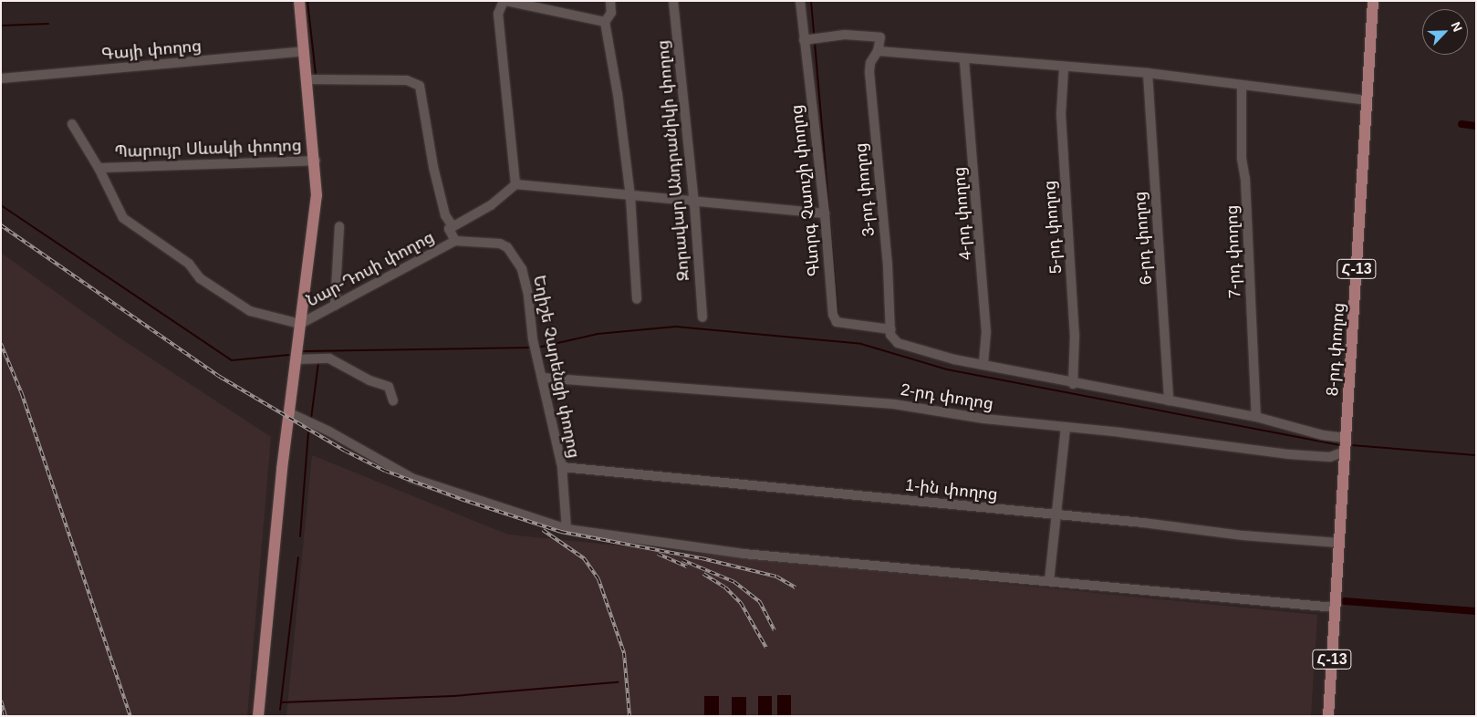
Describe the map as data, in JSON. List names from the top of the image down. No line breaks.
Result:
{"streets":{"main road":["Հ-13","8-րդ փողոց"],"street":["Գայի փողոց","Պարույր Սևակի փողոց","Զորավար Անդրանիկի փողոց","3-րդ փողոց","Գևորգ Չաուշի փողոց","4-րդ փողոց","5-րդ փողոց","6-րդ փողոց","7-րդ փողոց","Նար-Դոսի փողոց","Եղիշե Չարենցի փողոց","2-րդ փողոց","1-ին փողոց"]},"crossings":[["3-րդ փողոց","Գևորգ Չաուշի փողոց"],["Նար-Դոսի փողոց","Եղիշե Չարենցի փողոց"],["Հ-13","8-րդ փողոց"],["Հ-13","2-րդ փողոց"],["Հ-13","1-ին փողոց"],["Եղիշե Չարենցի փողոց","2-րդ փողոց"],["Եղիշե Չարենցի փողոց","1-ին փողոց"]],"north":"top right"}
